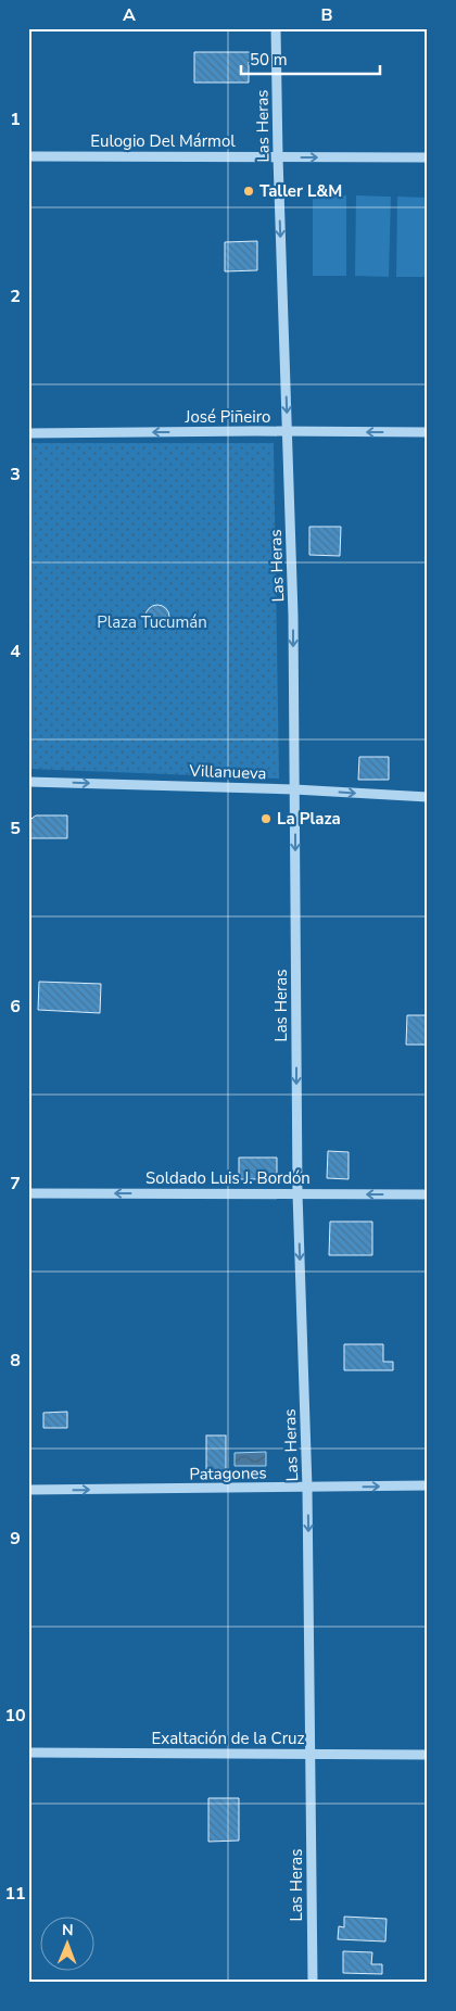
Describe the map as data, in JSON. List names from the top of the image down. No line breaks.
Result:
{"streets":{"street":["Las Heras","Eulogio Del Mármol","José Piñeiro","Villanueva","Soldado Luis J. Bordón","Patagones","Exaltación de la Cruz"]},"crossings":[["Las Heras","Eulogio Del Mármol"],["Las Heras","José Piñeiro"],["Las Heras","Villanueva"],["Las Heras","Soldado Luis J. Bordón"],["Las Heras","Patagones"],["Las Heras","Exaltación de la Cruz"]],"one_way":["Las Heras","Eulogio Del Mármol","José Piñeiro","Villanueva","Soldado Luis J. Bordón","Patagones"],"parks":["Plaza Tucumán"],"places":["Taller L&M","La Plaza"],"scale_bar":"50 m","north":"top","grid":{"columns":["A","B"],"rows":["1","2","3","4","5","6","7","8","9","10","11"]}}
